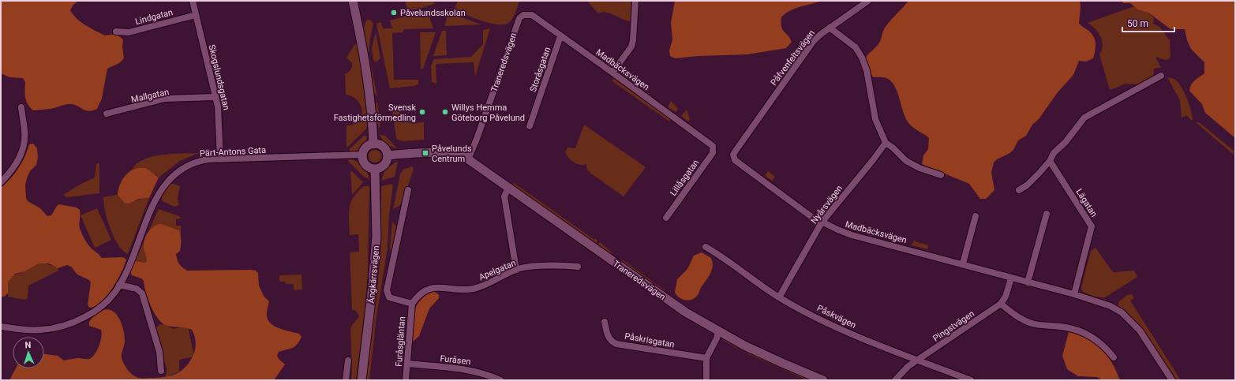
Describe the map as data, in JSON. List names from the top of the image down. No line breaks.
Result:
{"streets":{"street":["Lindgatan","Påfvenfeltsvägen","Traneredsvägen","Storåsgatan","Madbäcksvägen","Skogslundsgatan","Mallgatan","Pärt-Antons Gata","Lillåsgatan","Lägatan","Nyårsvägen","Apelgatan","Ängkärrsvägen","Påskvägen","Pingstvägen","Påskrisgatan","Furåsgläntan","Furåsen"]},"crossings":[["Lindgatan","Skogslundsgatan"],["Påfvenfeltsvägen","Madbäcksvägen"],["Traneredsvägen","Madbäcksvägen"],["Traneredsvägen","Pärt-Antons Gata"],["Traneredsvägen","Ängkärrsvägen"],["Storåsgatan","Madbäcksvägen"],["Madbäcksvägen","Lillåsgatan"],["Madbäcksvägen","Lägatan"],["Madbäcksvägen","Nyårsvägen"],["Madbäcksvägen","Pingstvägen"],["Skogslundsgatan","Mallgatan"],["Skogslundsgatan","Pärt-Antons Gata"],["Pärt-Antons Gata","Ängkärrsvägen"],["Nyårsvägen","Påskvägen"],["Apelgatan","Furåsgläntan"],["Påskvägen","Pingstvägen"],["Furåsgläntan","Furåsen"]],"places":{"other":["Påvelundsskolan","Svensk Fastighetsförmedling","Willys Hemma Göteborg Påvelund"],"transit":["Påvelunds Centrum"]},"scale_bar":"50 m","north":"top"}
